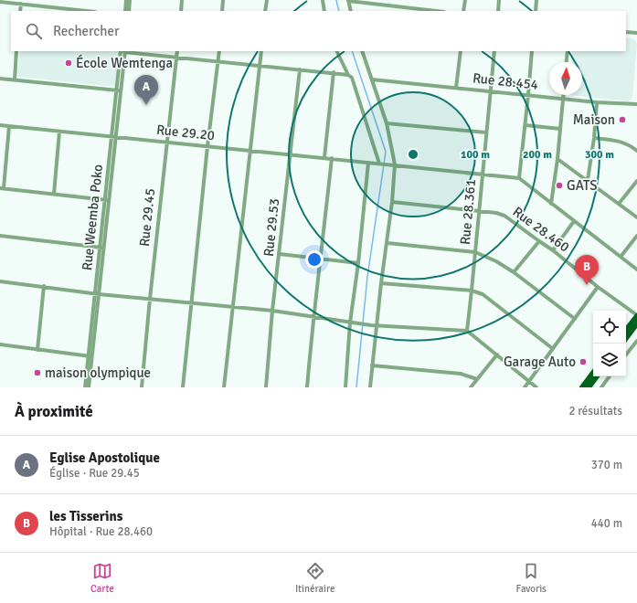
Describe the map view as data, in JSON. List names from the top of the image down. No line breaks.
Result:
{"streets":{"street":["Rue 28.454","Rue 29.20","Rue 28.361","Rue Weemba Poko","Rue 29.45","Rue 29.53","Rue 28.460"]},"crossings":[["Rue 28.454","Rue 28.361"],["Rue 29.20","Rue Weemba Poko"],["Rue 29.20","Rue 29.45"],["Rue 29.20","Rue 29.53"],["Rue 28.361","Rue 28.460"]],"places":["École Wemtenga","Maison","GATS","Garage Auto","maison olympique"],"north":"top","page":{"search":"Rechercher","pins":["A","B"],"heading":["À proximité","2 résultats"],"list":[{"mark":"A","name":"Eglise Apostolique","note":"Église · Rue 29.45","value":"370 m"},{"mark":"B","name":"les Tisserins","note":"Hôpital · Rue 28.460","value":"440 m"}],"nav":["Carte","Itinéraire","Favoris"]},"rings":["100 m","200 m","300 m"]}
